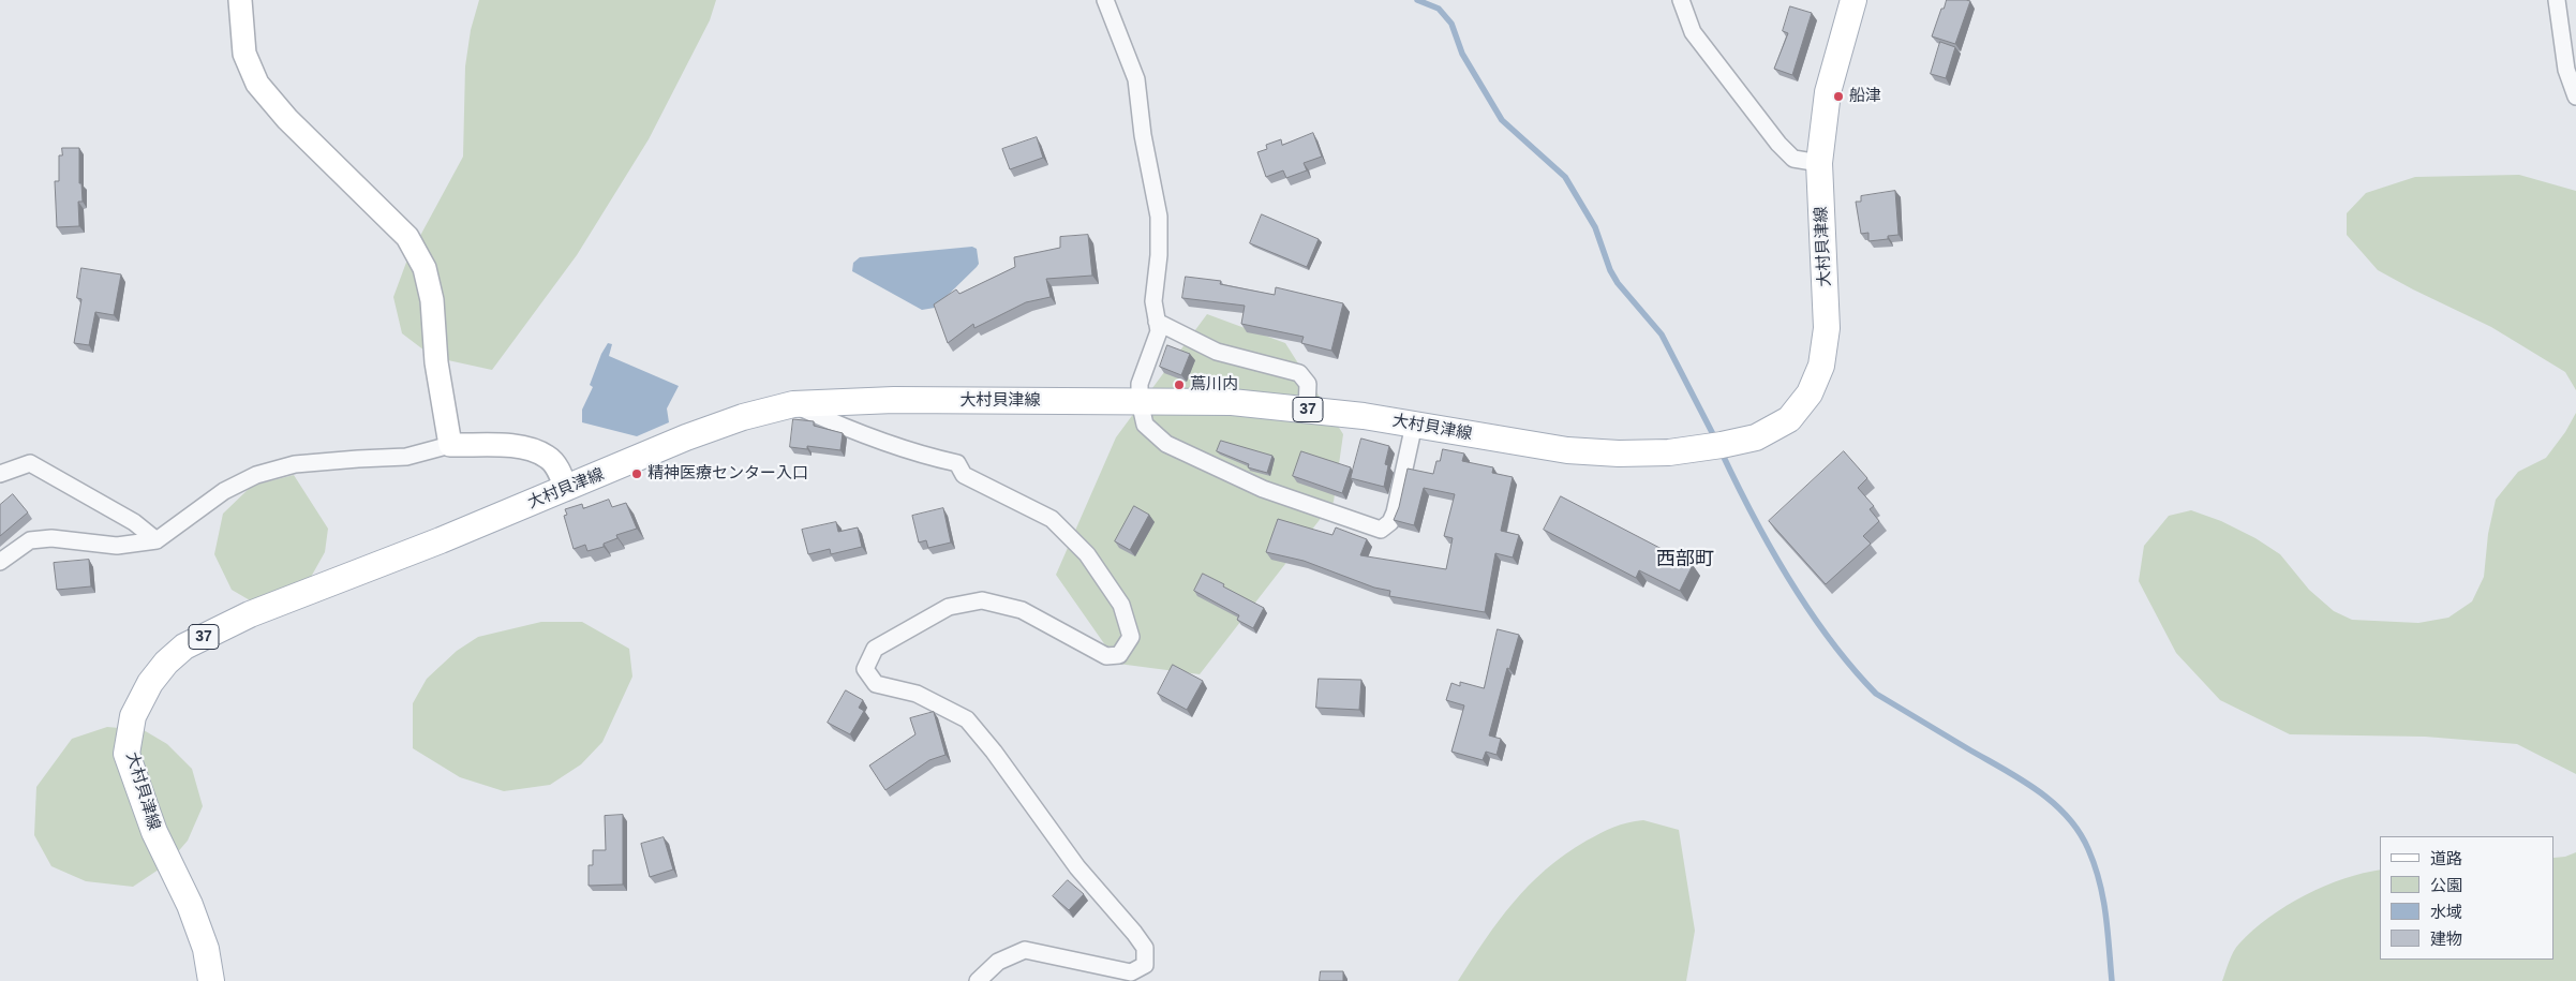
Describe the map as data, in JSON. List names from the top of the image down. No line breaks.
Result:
{"streets":{"main road":["大村貝津線","37"]},"districts":["西部町"],"places":["船津","蔦川内","精神医療センター入口"],"legend":["道路","公園","水域","建物"]}
